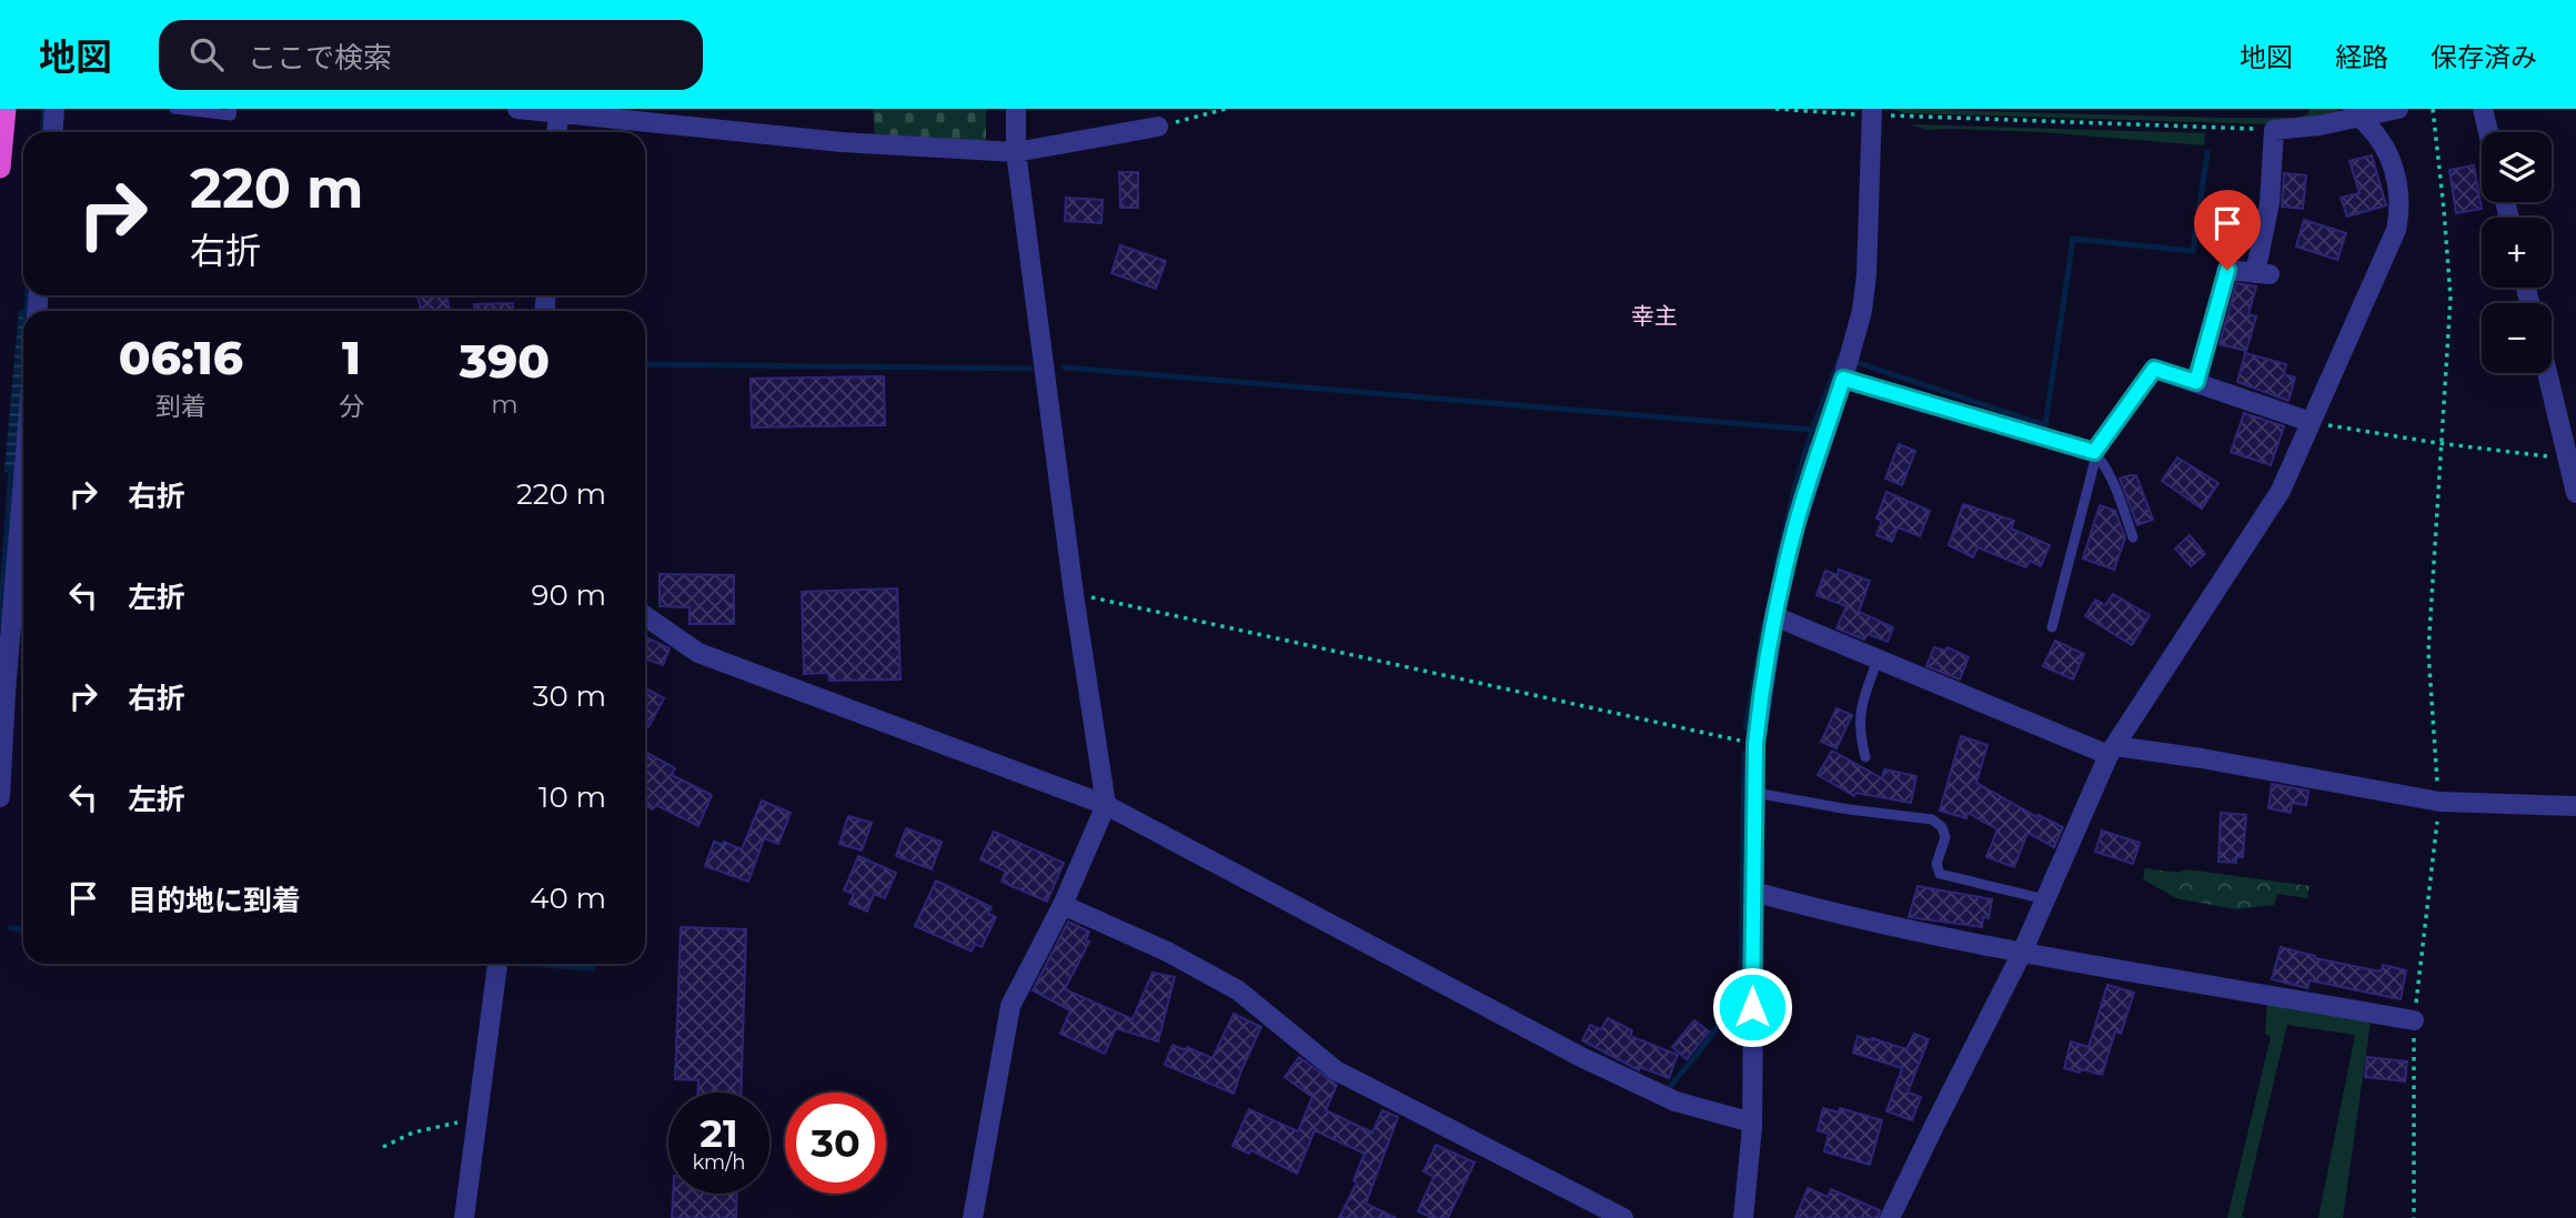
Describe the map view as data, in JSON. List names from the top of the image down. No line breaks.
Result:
{"districts":["幸主"],"page":{"header":"地図","search":"ここで検索","nav":["地図","経路","保存済み"],"map_buttons":["+","−"],"turn":["220 m","右折"],"eta":["06:16","到着","1","分","390","m"],"list":[{"name":"右折","value":"220 m"},{"name":"左折","value":"90 m"},{"name":"右折","value":"30 m"},{"name":"左折","value":"10 m"},{"name":"目的地に到着","value":"40 m"}],"speed":"21 km/h","limit":"30"}}
